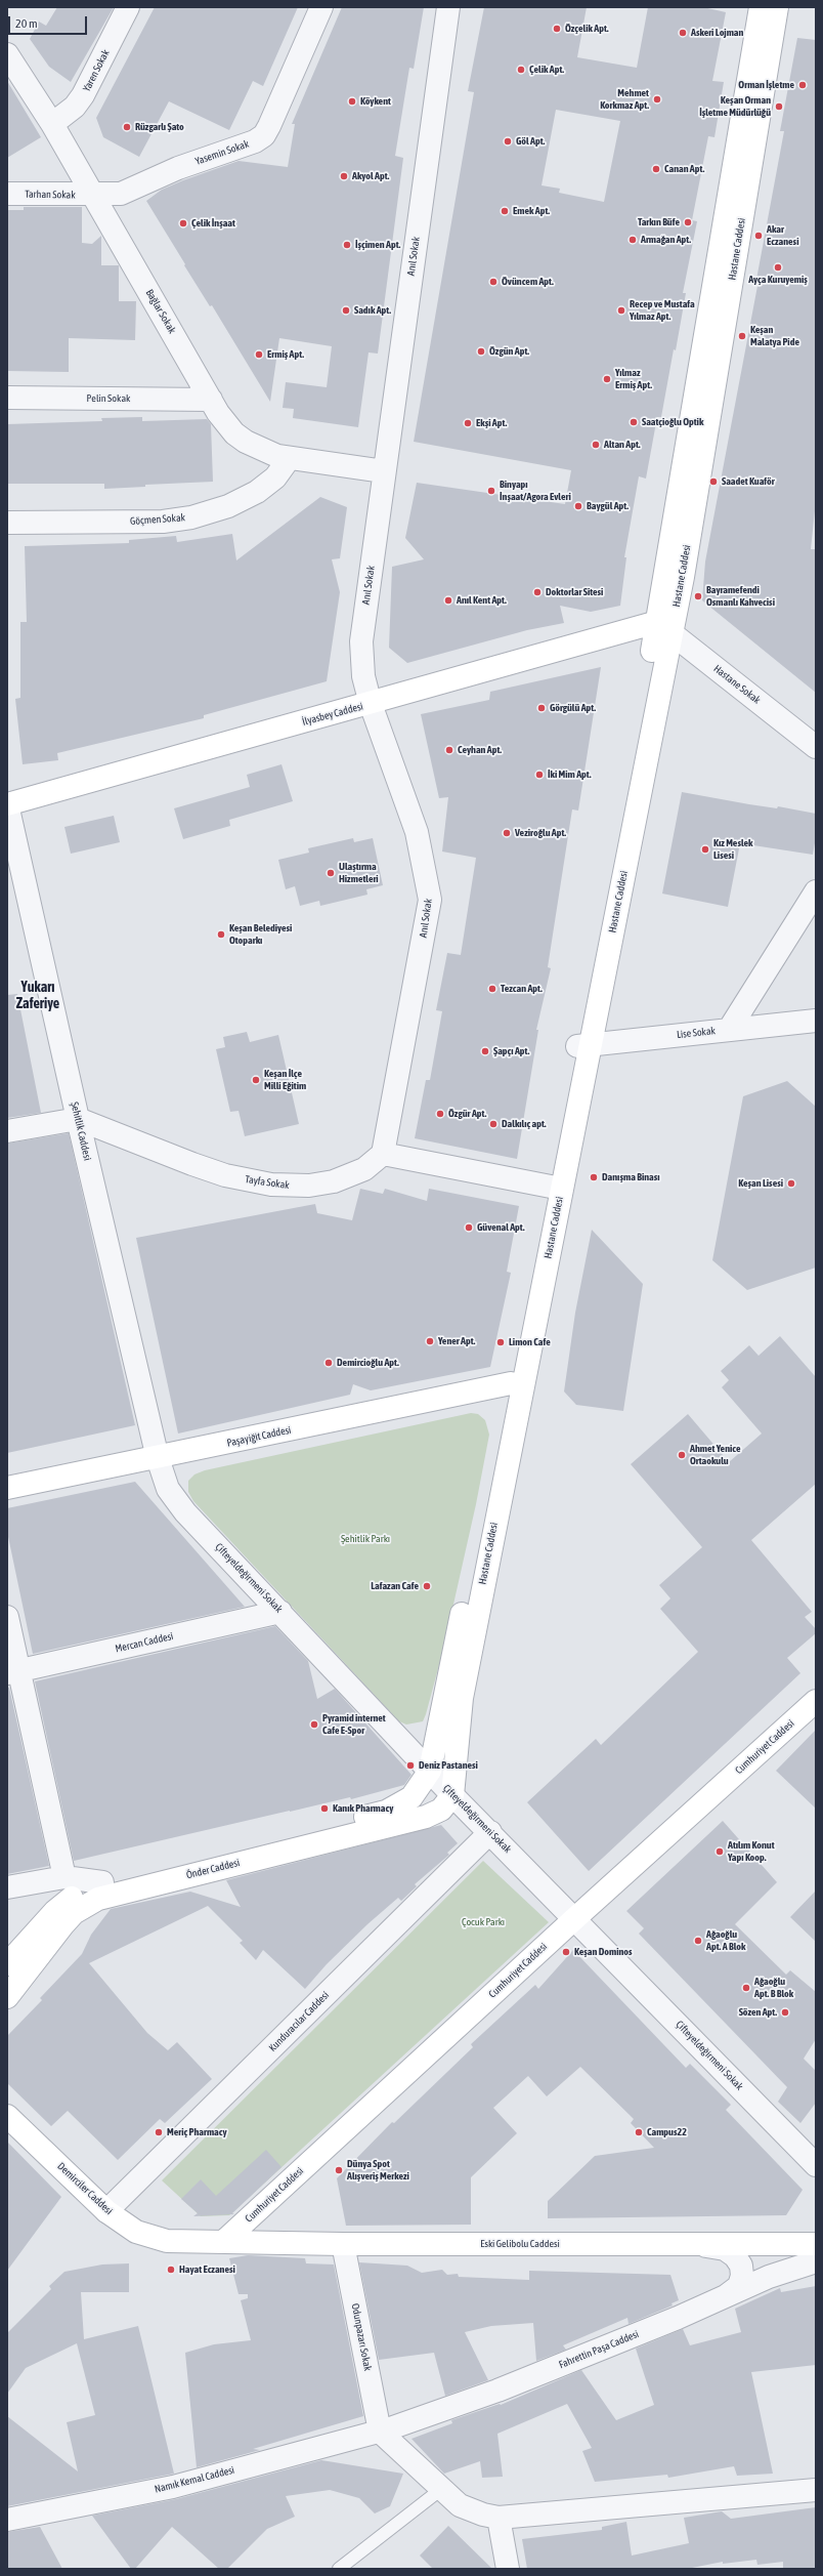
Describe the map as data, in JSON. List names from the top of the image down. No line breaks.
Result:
{"streets":{"main road":["Hastane Caddesi","İlyasbey Caddesi","Paşayiğit Caddesi","Cumhuriyet Caddesi","Önder Caddesi","Demirciler Caddesi","Eski Gelibolu Caddesi"],"street":["Yaren Sokak","Yasemin Sokak","Tarhan Sokak","Anıl Sokak","Bağlar Sokak","Pelin Sokak","Göçmen Sokak","Hastane Sokak","Lise Sokak","Şehitlik Caddesi","Tayfa Sokak","Çifteyeldeğirmeni Sokak","Mercan Caddesi","Kunduracılar Caddesi","Odunpazarı Sokak","Fahrettin Paşa Caddesi","Namık Kemal Caddesi"]},"crossings":[["Yaren Sokak","Bağlar Sokak"],["Yasemin Sokak","Tarhan Sokak"],["Yasemin Sokak","Bağlar Sokak"],["Tarhan Sokak","Bağlar Sokak"],["Hastane Caddesi","Hastane Sokak"],["Hastane Caddesi","İlyasbey Caddesi"],["Hastane Caddesi","Lise Sokak"],["Hastane Caddesi","Paşayiğit Caddesi"],["Hastane Caddesi","Çifteyeldeğirmeni Sokak"],["Hastane Caddesi","Önder Caddesi"],["Anıl Sokak","Bağlar Sokak"],["Anıl Sokak","İlyasbey Caddesi"],["Anıl Sokak","Tayfa Sokak"],["Bağlar Sokak","Pelin Sokak"],["Bağlar Sokak","Göçmen Sokak"],["Hastane Sokak","İlyasbey Caddesi"],["İlyasbey Caddesi","Şehitlik Caddesi"],["Şehitlik Caddesi","Tayfa Sokak"],["Şehitlik Caddesi","Paşayiğit Caddesi"],["Şehitlik Caddesi","Çifteyeldeğirmeni Sokak"],["Paşayiğit Caddesi","Çifteyeldeğirmeni Sokak"],["Çifteyeldeğirmeni Sokak","Mercan Caddesi"],["Çifteyeldeğirmeni Sokak","Cumhuriyet Caddesi"],["Çifteyeldeğirmeni Sokak","Önder Caddesi"],["Çifteyeldeğirmeni Sokak","Kunduracılar Caddesi"],["Cumhuriyet Caddesi","Demirciler Caddesi"],["Cumhuriyet Caddesi","Eski Gelibolu Caddesi"],["Kunduracılar Caddesi","Demirciler Caddesi"],["Demirciler Caddesi","Eski Gelibolu Caddesi"],["Eski Gelibolu Caddesi","Odunpazarı Sokak"],["Odunpazarı Sokak","Fahrettin Paşa Caddesi"],["Odunpazarı Sokak","Namık Kemal Caddesi"],["Fahrettin Paşa Caddesi","Namık Kemal Caddesi"]],"districts":["Yukarı Zaferiye"],"parks":["Şehitlik Parkı","Çocuk Parkı"],"places":["Özçelik Apt.","Askeri Lojman","Çelik Apt.","Orman İşletme","Mehmet Korkmaz Apt.","Köykent","Keşan Orman İşletme Müdürlüğü","Rüzgarlı Şato","Göl Apt.","Canan Apt.","Akyol Apt.","Emek Apt.","Tarkın Büfe","Çelik İnşaat","Akar Eczanesi","Armağan Apt.","İşçimen Apt.","Ayça Kuruyemiş","Övüncem Apt.","Sadık Apt.","Recep ve Mustafa Yılmaz Apt.","Keşan Malatya Pide","Özgün Apt.","Ermiş Apt.","Yılmaz Ermiş Apt.","Saatçioğlu Optik","Ekşi Apt.","Altan Apt.","Saadet Kuaför","Binyapı İnşaat/Agora Evleri","Baygül Apt.","Doktorlar Sitesi","Bayramefendi Osmanlı Kahvecisi","Anıl Kent Apt.","Görgülü Apt.","Ceyhan Apt.","İki Mim Apt.","Veziroğlu Apt.","Kız Meslek Lisesi","Ulaştırma Hizmetleri","Keşan Belediyesi Otoparkı","Tezcan Apt.","Şapçı Apt.","Keşan İlçe Milli Eğitim","Özgür Apt.","Dalkılıç apt.","Danışma Binası","Keşan Lisesi","Güvenal Apt.","Yener Apt.","Limon Cafe","Demircioğlu Apt.","Ahmet Yenice Ortaokulu","Lafazan Cafe","Pyramid internet Cafe E-Spor","Deniz Pastanesi","Kanık Pharmacy","Atılım Konut Yapı Koop.","Ağaoğlu Apt. A Blok","Keşan Dominos","Ağaoğlu Apt. B Blok","Sözen Apt.","Meriç Pharmacy","Campus22","Dünya Spot Alışveriş Merkezi","Hayat Eczanesi"],"scale_bar":"20 m"}
